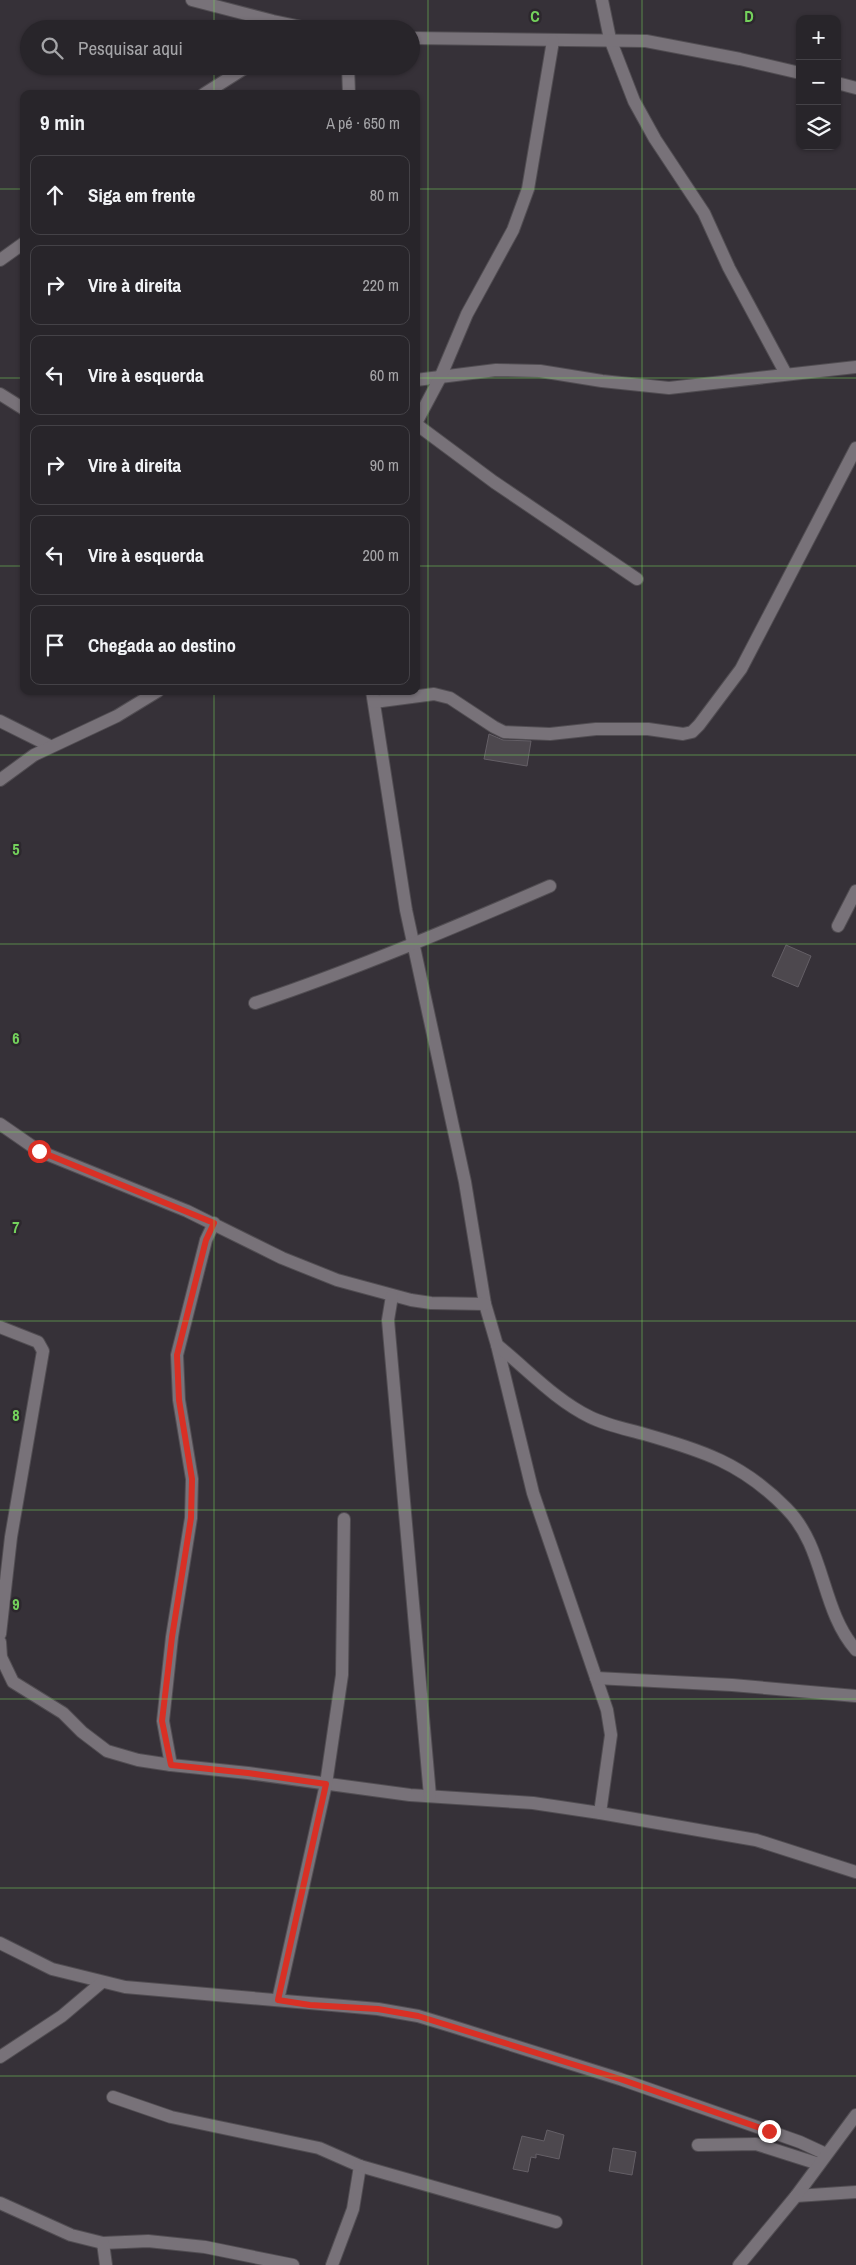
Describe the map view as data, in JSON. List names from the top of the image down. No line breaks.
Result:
{"page":{"map_buttons":["+","−"],"search":"Pesquisar aqui","heading":["9 min","A pé · 650 m"],"list":[["Siga em frente","80 m"],["Vire à direita","220 m"],["Vire à esquerda","60 m"],["Vire à direita","90 m"],["Vire à esquerda","200 m"],"Chegada ao destino"]},"grid":{"columns":["C","D"],"rows":["5","6","7","8","9"]}}
